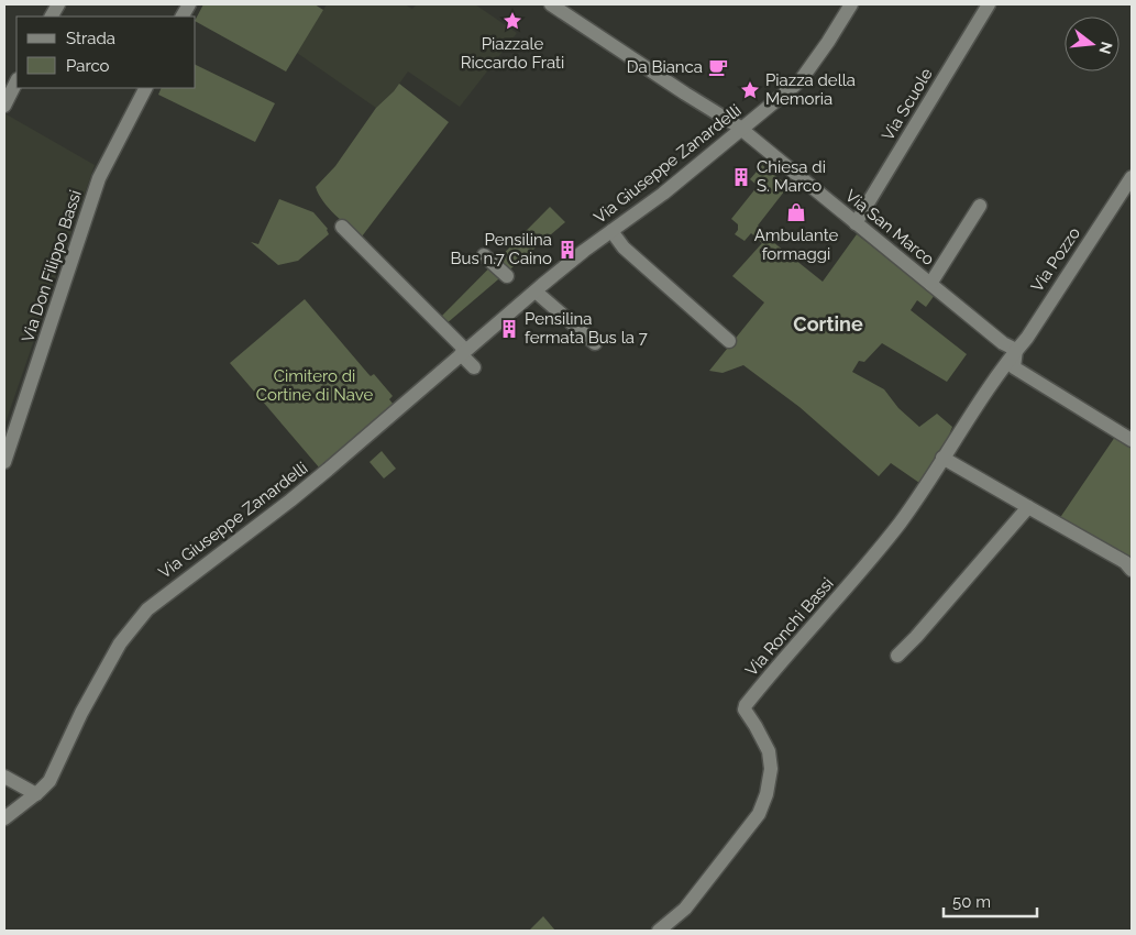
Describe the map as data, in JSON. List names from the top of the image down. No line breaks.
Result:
{"streets":{"street":["Via Scuole","Via Giuseppe Zanardelli","Via San Marco","Via Pozzo","Via Don Filippo Bassi","Via Ronchi Bassi"]},"crossings":[["Via Scuole","Via San Marco"],["Via Giuseppe Zanardelli","Via San Marco"],["Via San Marco","Via Pozzo"],["Via San Marco","Via Ronchi Bassi"],["Via Pozzo","Via Ronchi Bassi"]],"districts":["Cortine"],"parks":["Cimitero di Cortine di Nave"],"places":{"place":["Piazzale Riccardo Frati","Piazza della Memoria"],"cafe":["Da Bianca"],"building":["Chiesa di S. Marco","Pensilina Bus n.7 Caino","Pensilina fermata Bus la 7"],"shop":["Ambulante formaggi"]},"legend":["Strada","Parco"],"scale_bar":"50 m","north":"right"}
